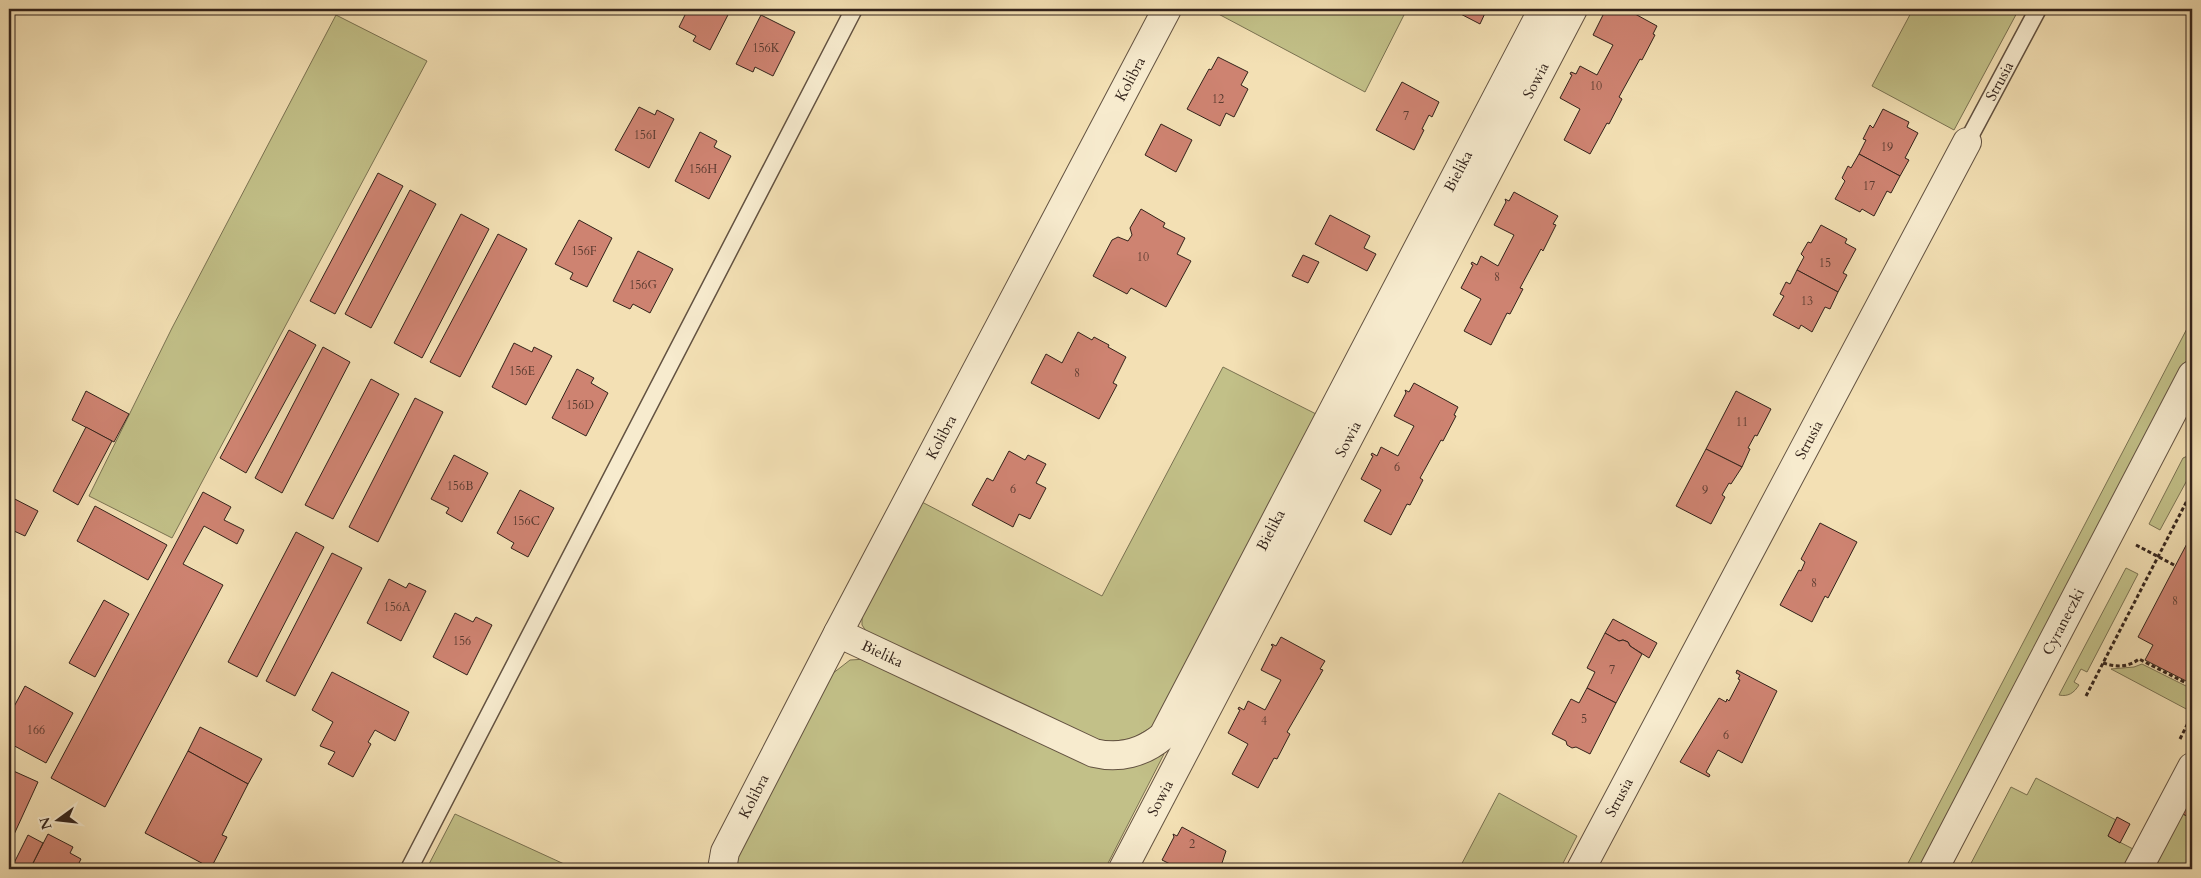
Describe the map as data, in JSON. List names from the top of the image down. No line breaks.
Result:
{"streets":{"street":["Kolibra","Sowia","Strusia","Bielika","Cyraneczki"]},"crossings":[["Kolibra","Bielika"]],"house_numbers":["156K","10","12","7","156I","19","156H","17","156F","10","15","8","156G","13","156E","8","156D","11","6","156B","6","9","156C","8","8","156A","156","7","5","4","166","6","2"],"north":"left"}
